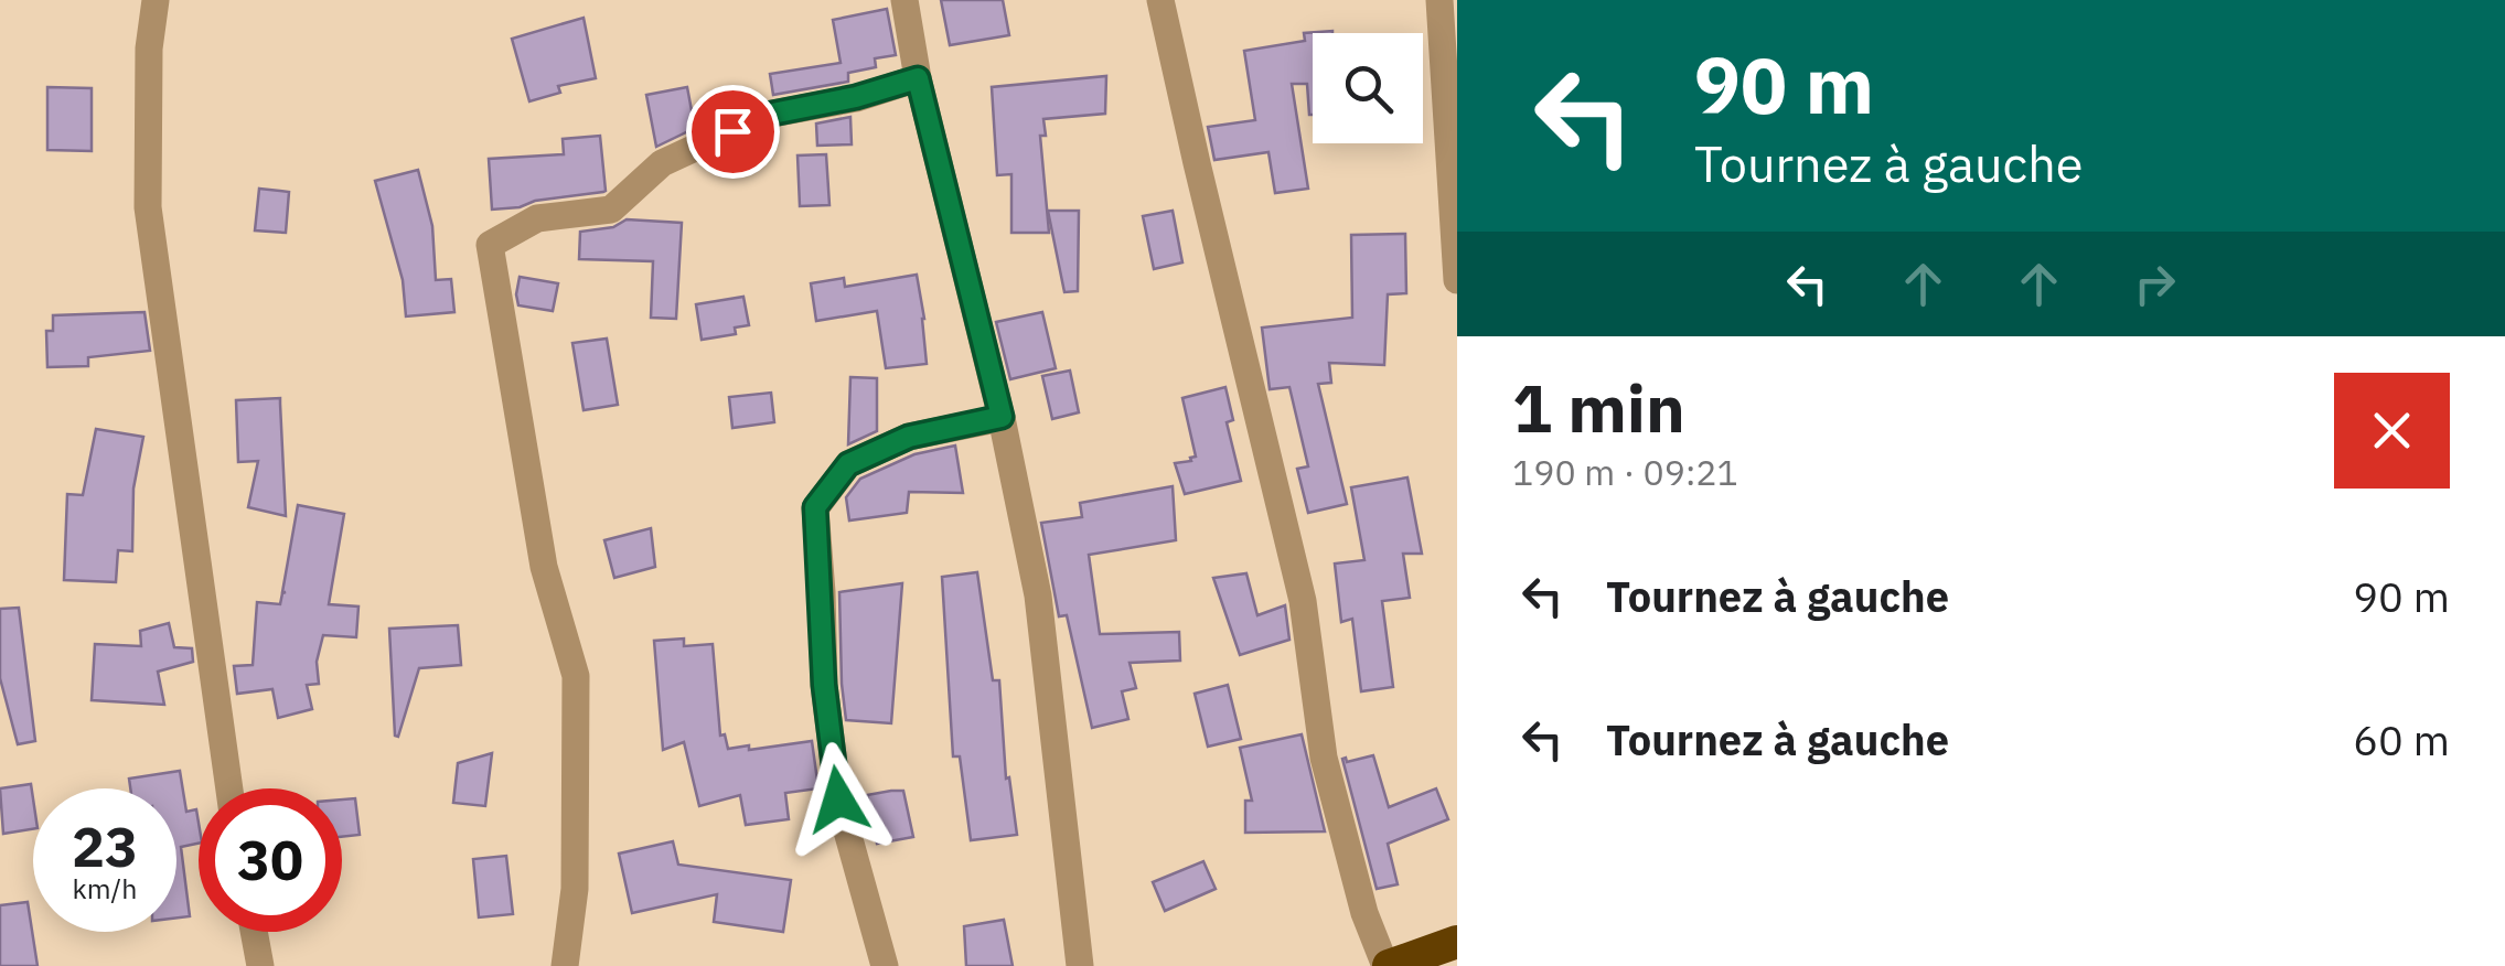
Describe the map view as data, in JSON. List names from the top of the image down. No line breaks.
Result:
{"page":{"turn":["90 m","Tournez à gauche"],"heading":["1 min","190 m · 09:21"],"list":[{"name":"Tournez à gauche","value":"90 m"},{"name":"Tournez à gauche","value":"60 m"}],"speed":"23 km/h","limit":"30"}}
